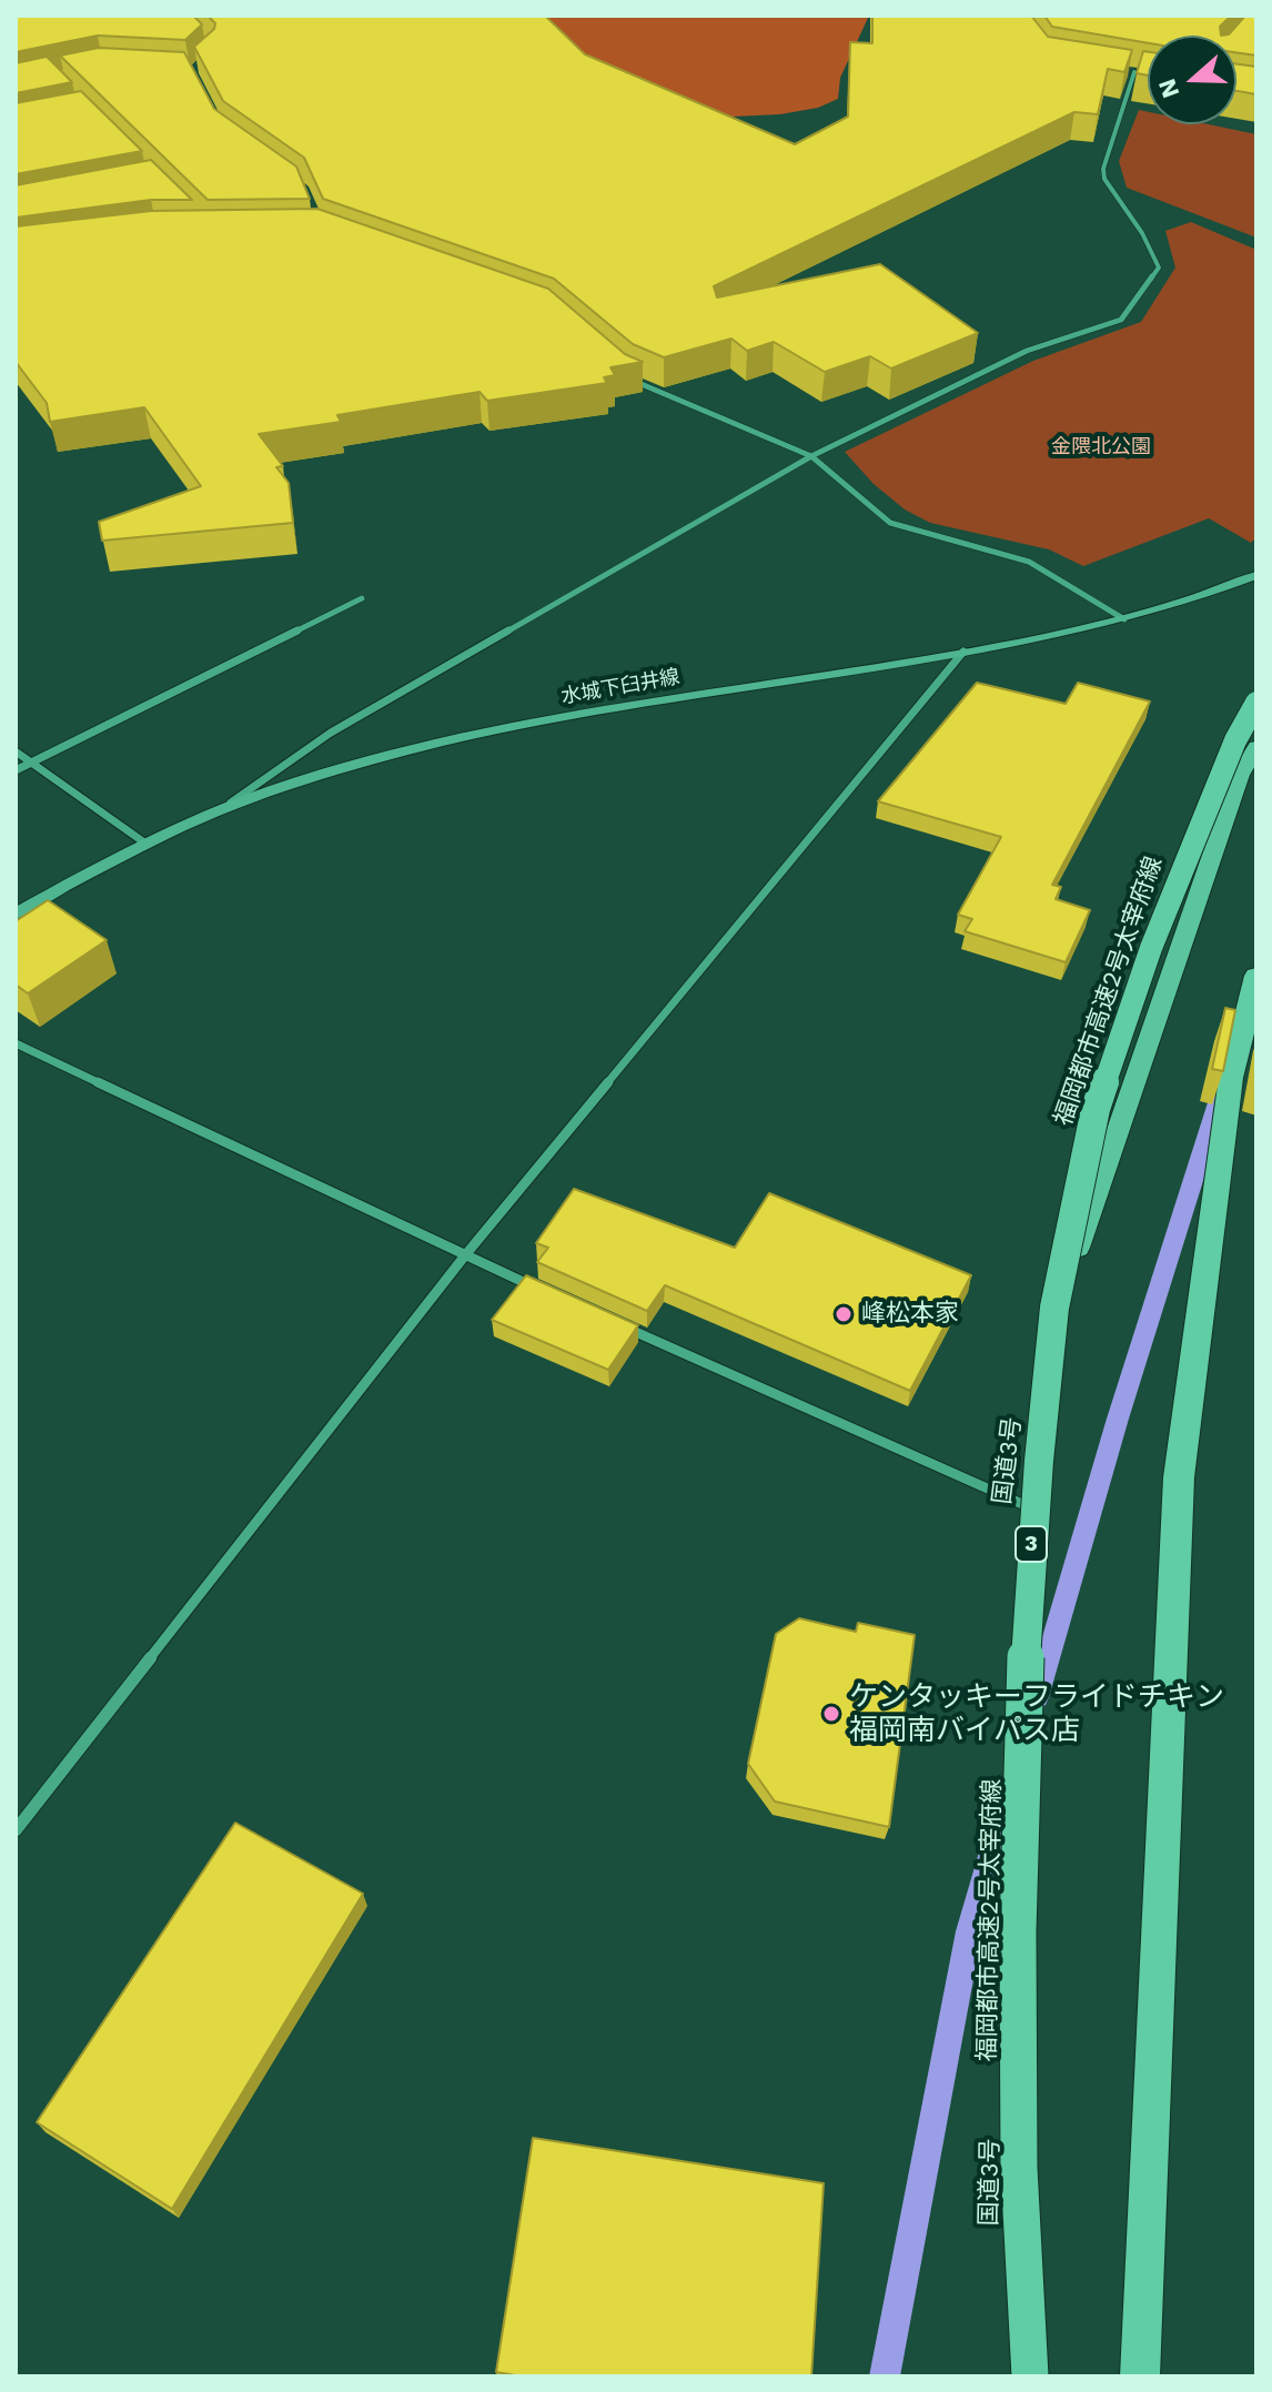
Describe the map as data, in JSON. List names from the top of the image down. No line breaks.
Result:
{"streets":{"highway":["福岡都市高速2号太宰府線","国道3号","3"],"main road":["水城下臼井線"]},"parks":["金隈北公園"],"places":["峰松本家","ケンタッキーフライドチキン 福岡南バイパス店"],"north":"left"}
